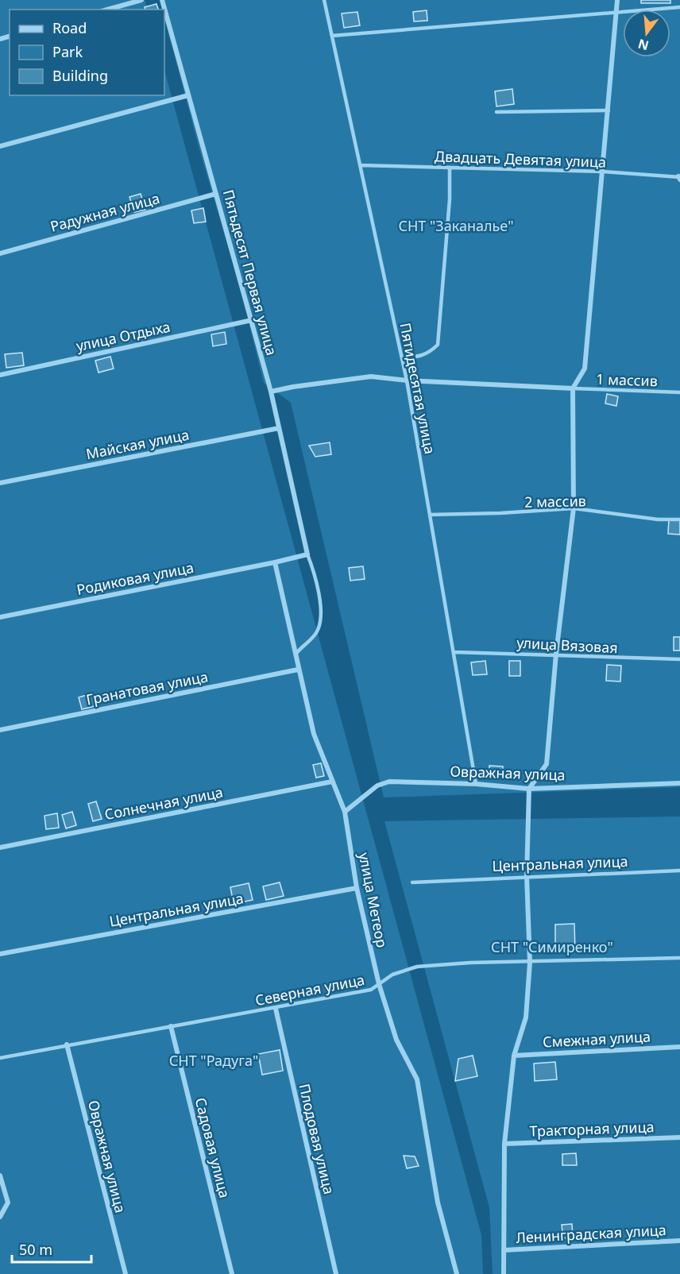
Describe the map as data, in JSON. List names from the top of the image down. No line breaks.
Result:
{"streets":{"street":["Радужная улица","Пятьдесят Первая улица","улица Отдыха","Майская улица","Родиковая улица","Гранатовая улица","Овражная улица","Солнечная улица","Центральная улица","улица Метеор","Смежная улица","Тракторная улица","Плодовая улица","Садовая улица","Ленинградская улица"],"lane":["Двадцать Девятая улица","1 массив","Пятидесятая улица","2 массив","улица Вязовая","Северная улица"]},"crossings":[["Двадцать Девятая улица","Пятидесятая улица"],["Радужная улица","Пятьдесят Первая улица"],["Пятьдесят Первая улица","улица Отдыха"],["Пятьдесят Первая улица","Майская улица"],["Пятидесятая улица","2 массив"],["Пятидесятая улица","улица Вязовая"],["Пятидесятая улица","Овражная улица"],["Родиковая улица","улица Метеор"],["Гранатовая улица","улица Метеор"],["Овражная улица","улица Метеор"],["Овражная улица","Северная улица"],["Солнечная улица","улица Метеор"],["Центральная улица","улица Метеор"],["улица Метеор","Северная улица"],["Северная улица","Плодовая улица"],["Северная улица","Садовая улица"]],"parks":["СНТ \"Заканалье\"","СНТ \"Симиренко\"","СНТ \"Радуга\""],"legend":["Road","Park","Building"],"scale_bar":"50 m","north":"bottom"}
